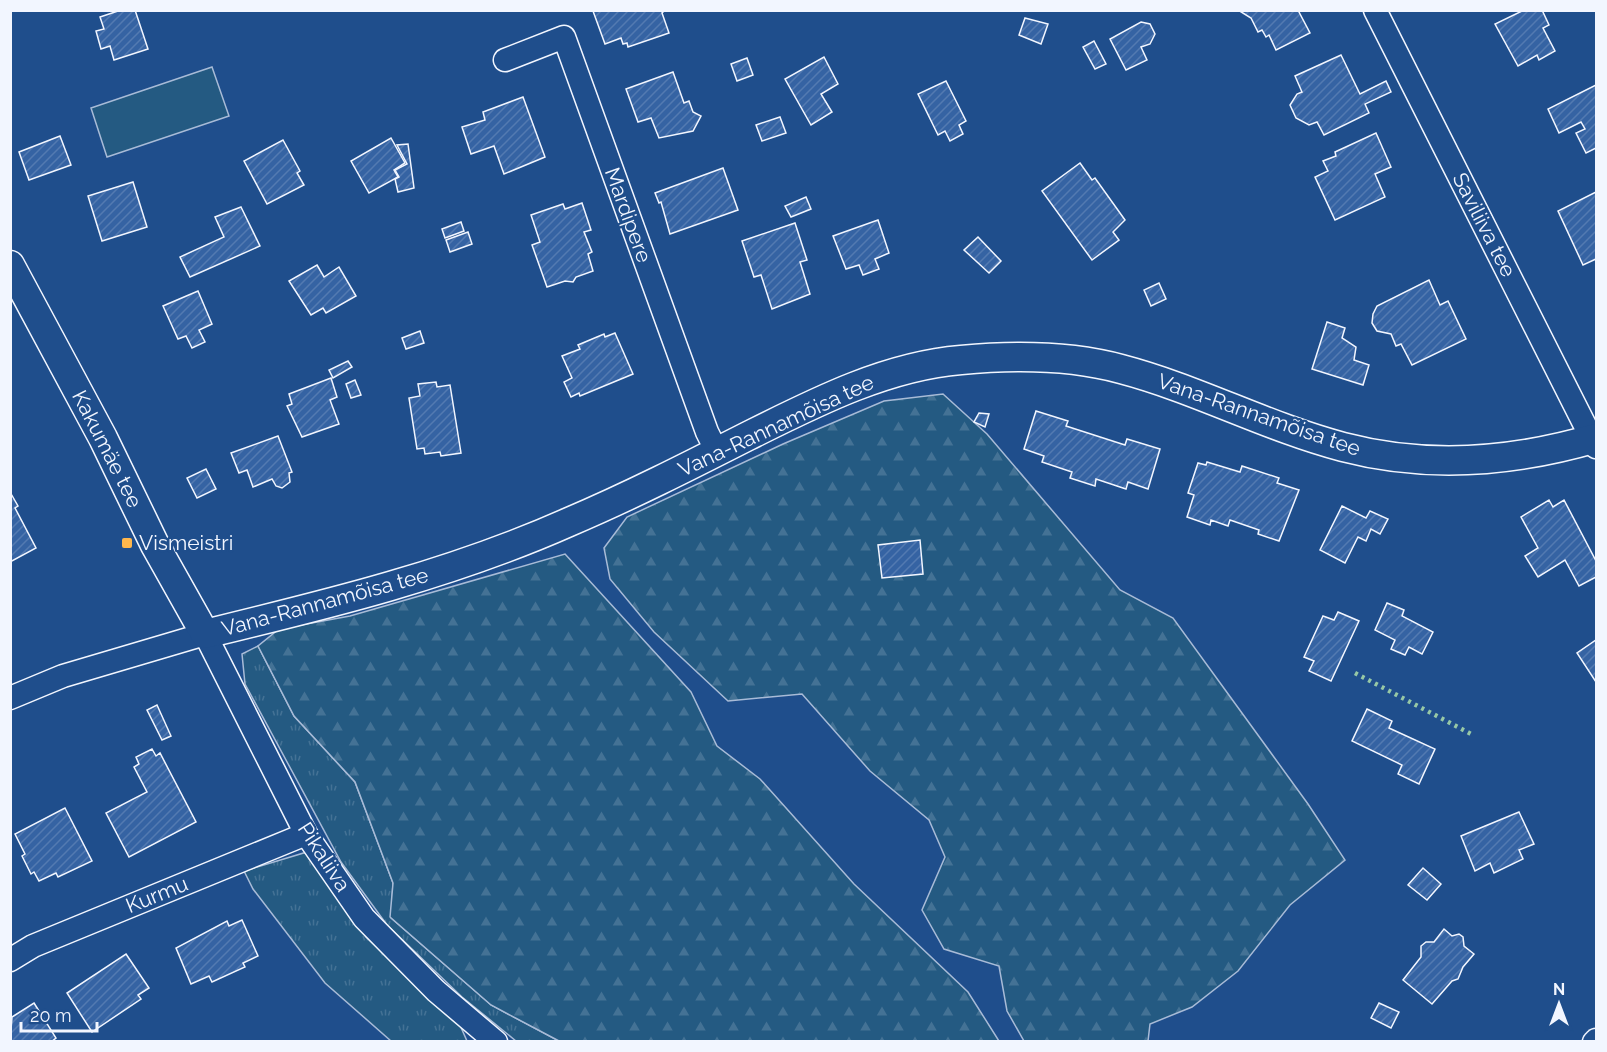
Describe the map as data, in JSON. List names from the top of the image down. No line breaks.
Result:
{"streets":{"street":["Mardipere","Saviliiva tee","Vana-Rannamõisa tee","Kakumäe tee","Pikaliiva","Kurmu"]},"crossings":[["Mardipere","Vana-Rannamõisa tee"],["Saviliiva tee","Vana-Rannamõisa tee"],["Vana-Rannamõisa tee","Kakumäe tee"],["Vana-Rannamõisa tee","Pikaliiva"],["Kakumäe tee","Pikaliiva"],["Pikaliiva","Kurmu"]],"places":{"transit":["Vismeistri"]},"scale_bar":"20 m","north":"top"}
